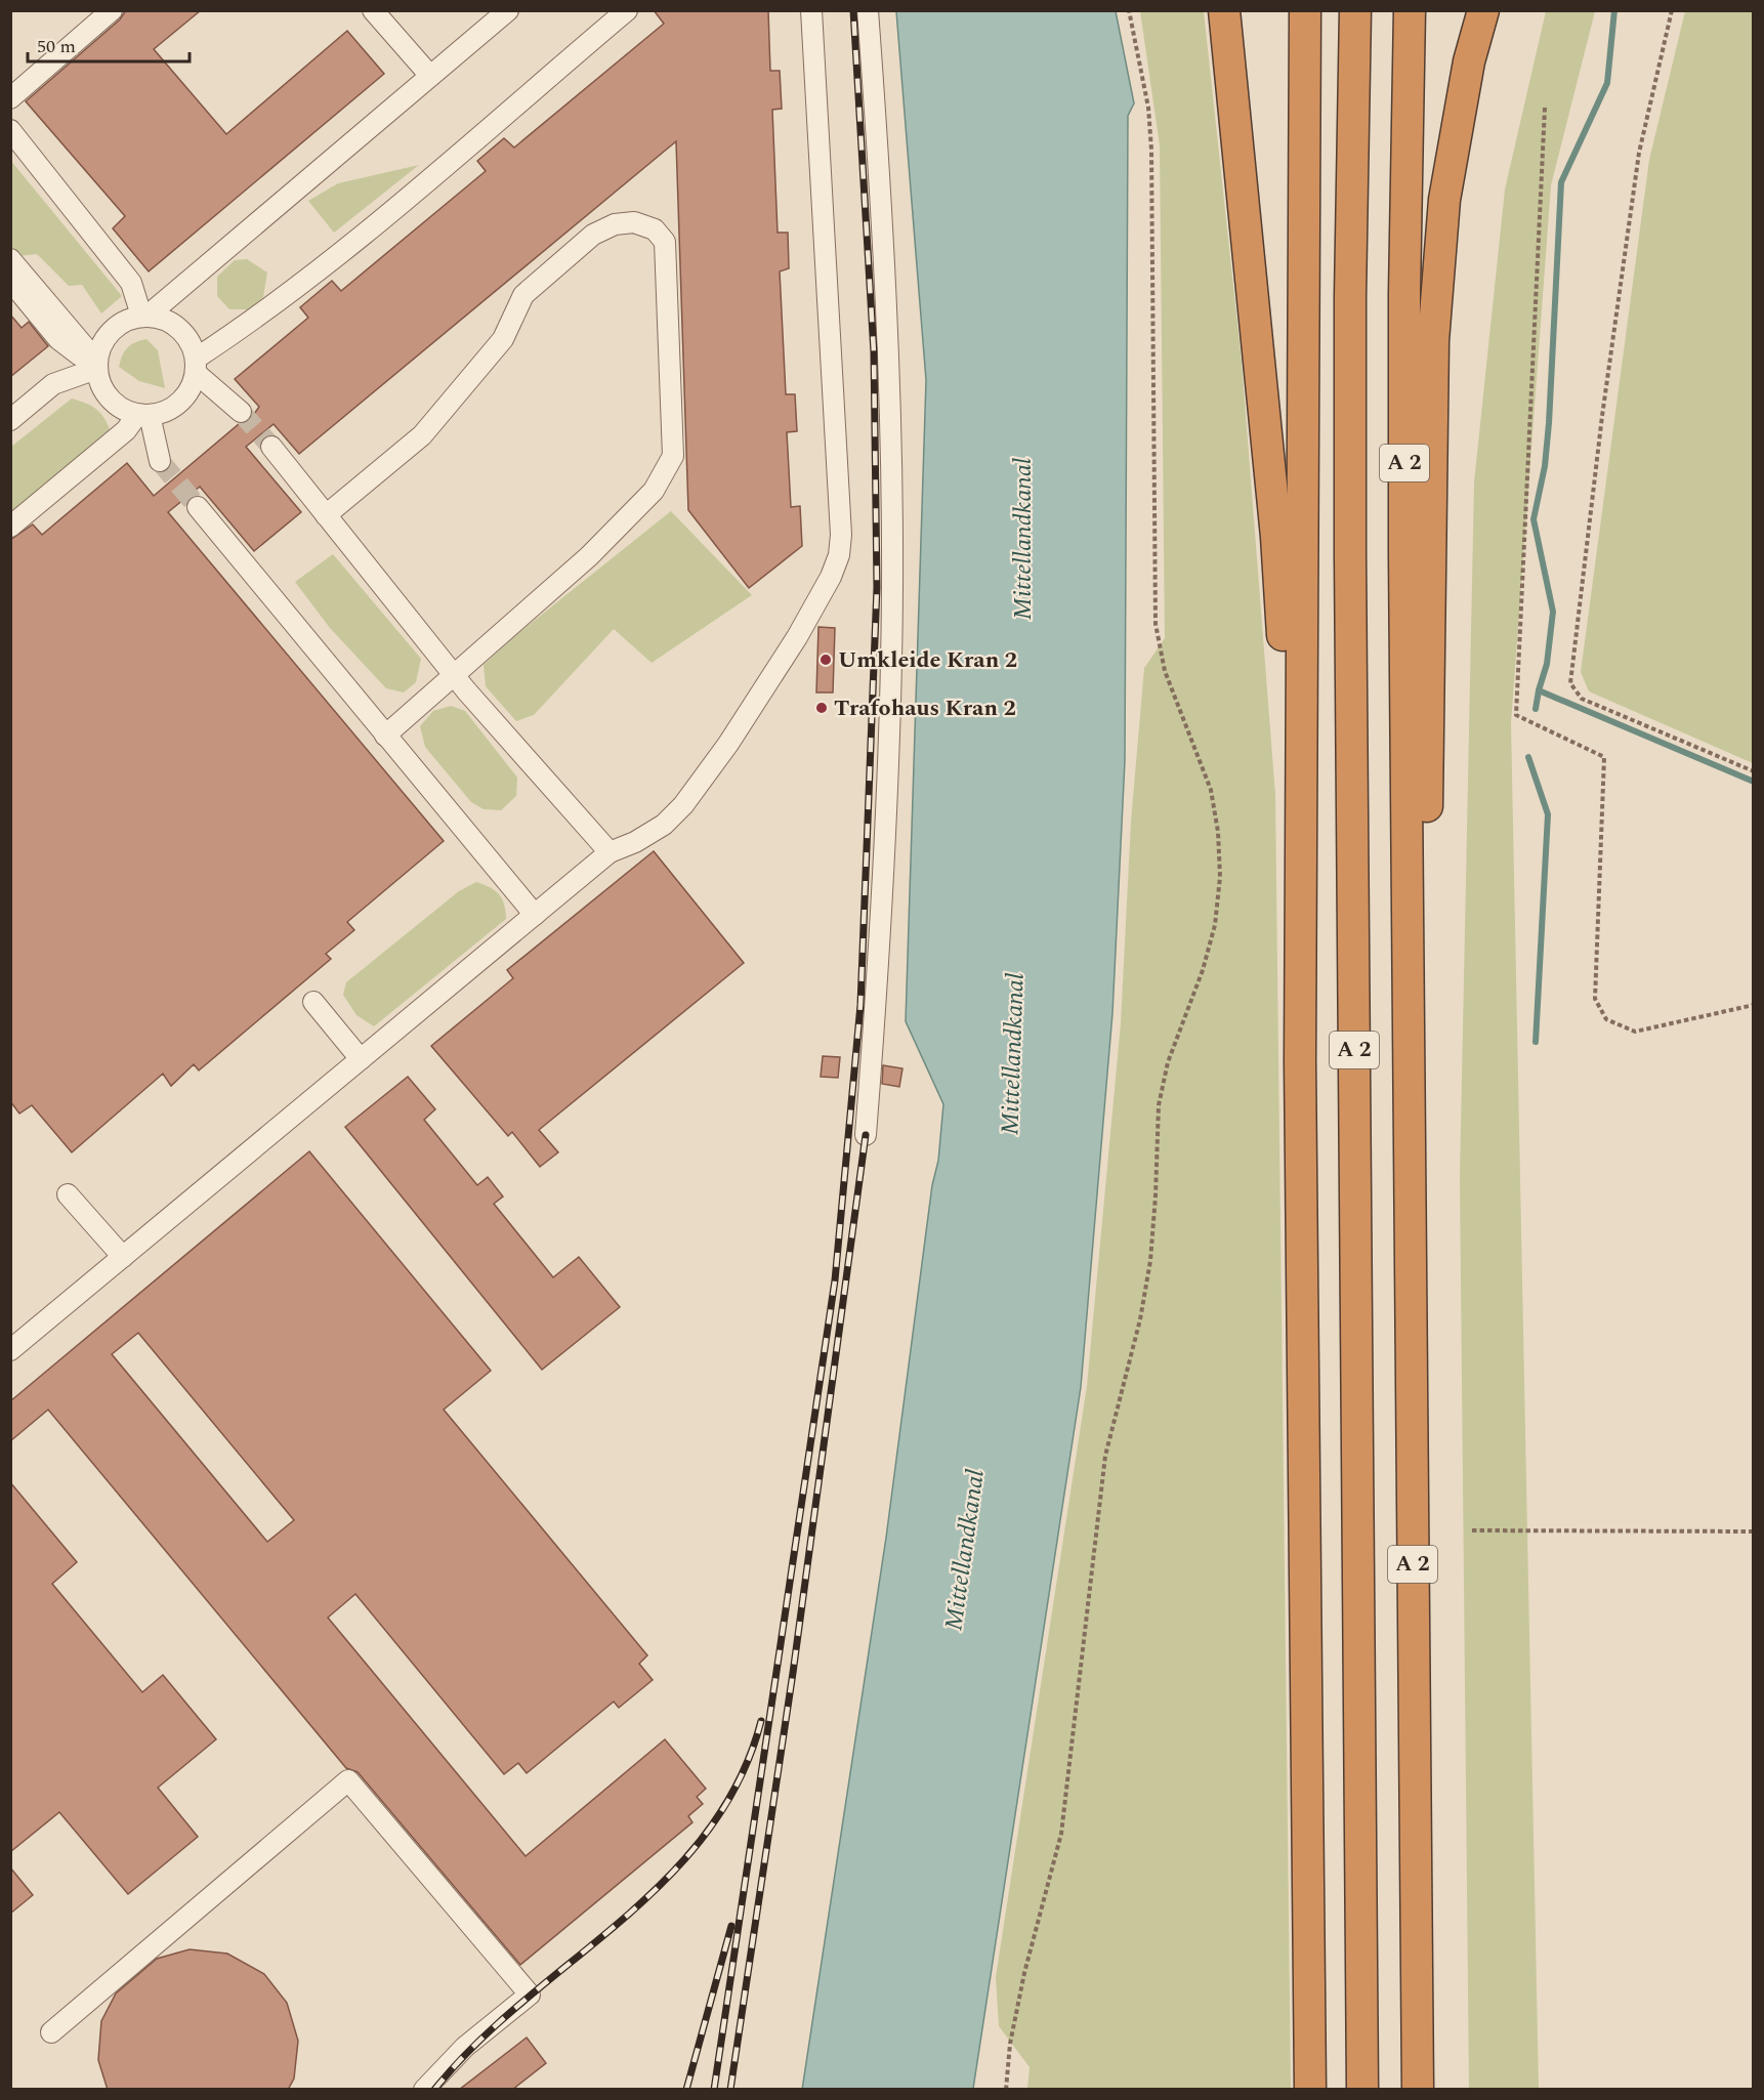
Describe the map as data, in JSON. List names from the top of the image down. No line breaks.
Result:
{"streets":{"highway":["A 2"]},"water":["Mittellandkanal"],"places":["Umkleide Kran 2","Trafohaus Kran 2"],"scale_bar":"50 m"}
